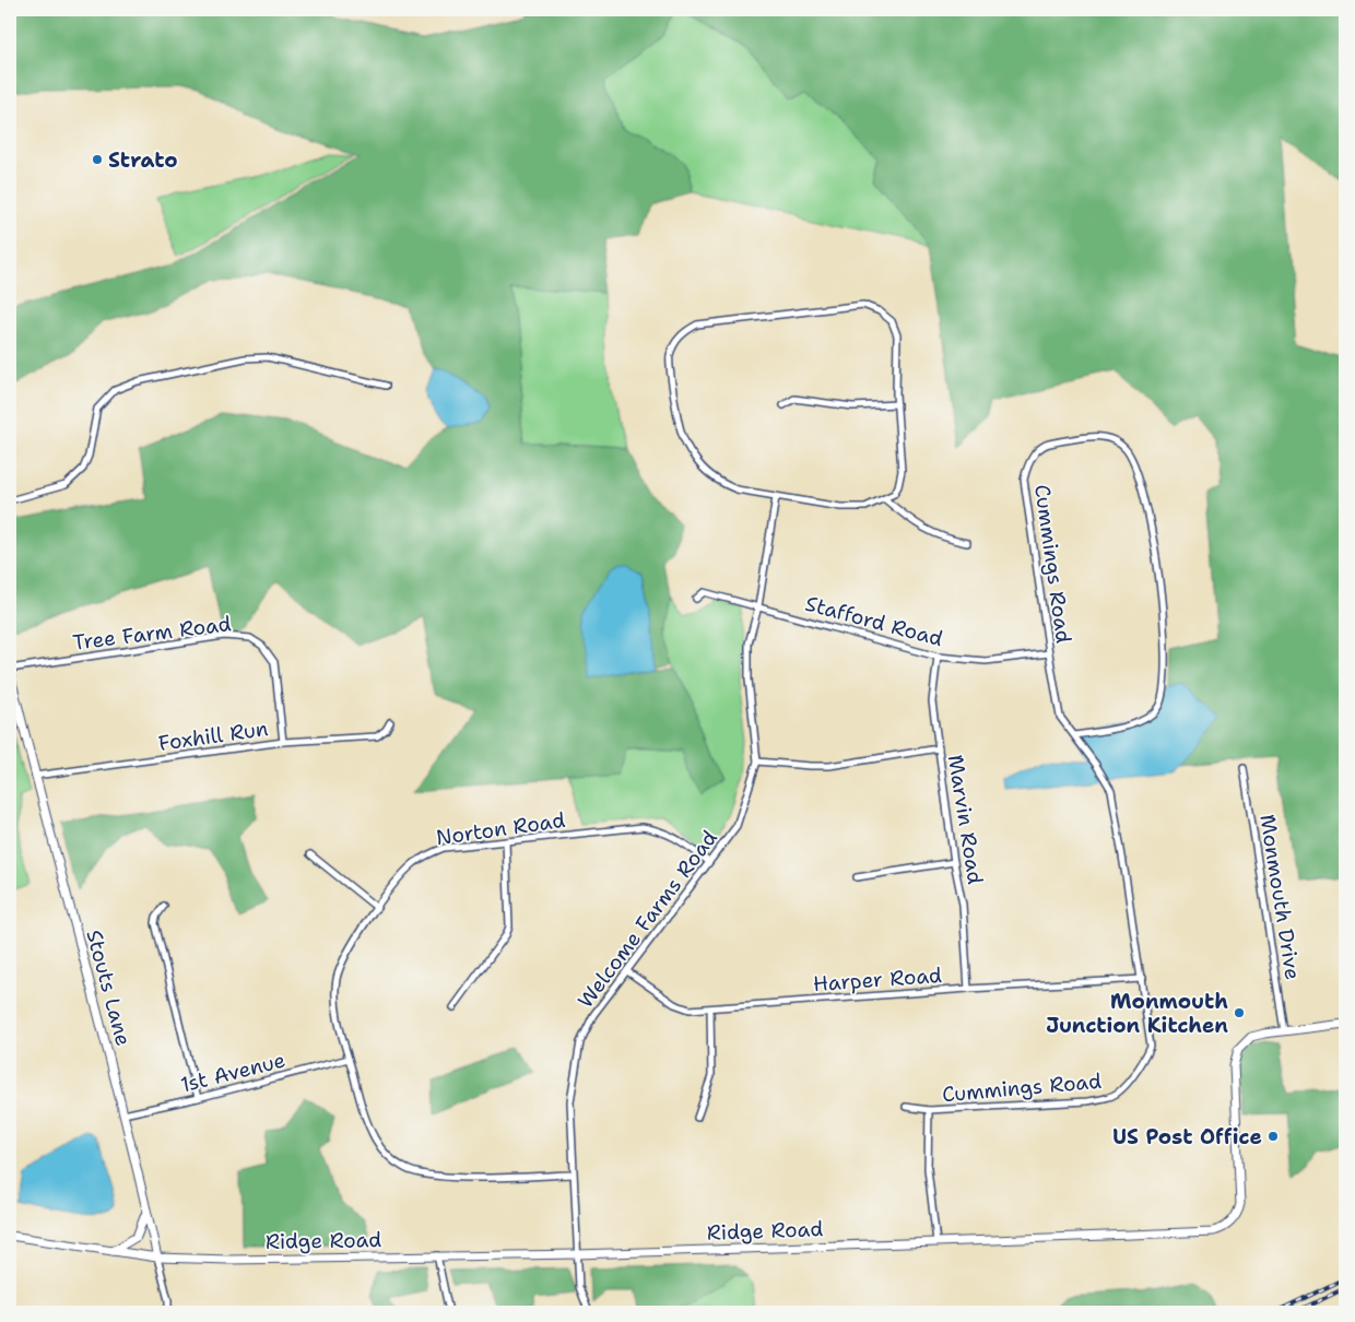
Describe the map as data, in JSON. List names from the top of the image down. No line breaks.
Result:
{"streets":{"street":["Cummings Road","Stafford Road","Tree Farm Road","Foxhill Run","Marvin Road","Norton Road","Monmouth Drive","Welcome Farms Road","Harper Road","Stouts Lane","1st Avenue","Ridge Road"]},"crossings":[["Cummings Road","Stafford Road"],["Cummings Road","Harper Road"],["Stafford Road","Marvin Road"],["Stafford Road","Welcome Farms Road"],["Tree Farm Road","Foxhill Run"],["Foxhill Run","Stouts Lane"],["Marvin Road","Harper Road"],["Norton Road","Welcome Farms Road"],["Norton Road","1st Avenue"],["Monmouth Drive","Ridge Road"],["Welcome Farms Road","Harper Road"],["Welcome Farms Road","Ridge Road"],["Stouts Lane","1st Avenue"],["Stouts Lane","Ridge Road"]],"places":["Strato","Monmouth Junction Kitchen","US Post Office"]}
